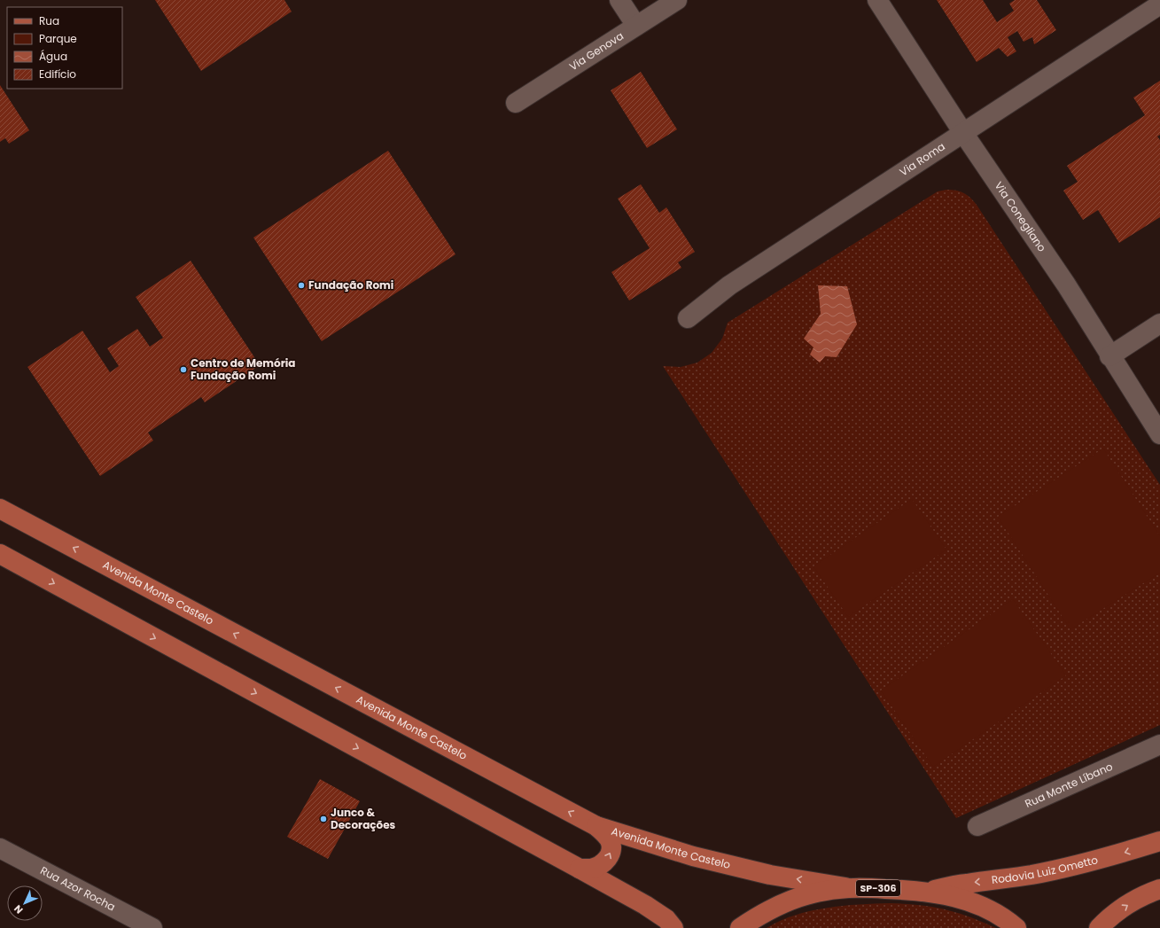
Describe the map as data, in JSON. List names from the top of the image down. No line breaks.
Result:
{"streets":{"main road":["Avenida Monte Castelo","Rodovia Luiz Ometto","SP-306"],"street":["Via Genova","Via Roma","Via Conegliano","Rua Monte Líbano","Rua Azor Rocha"]},"crossings":[["Via Roma","Via Conegliano"],["Avenida Monte Castelo","SP-306"],["Rodovia Luiz Ometto","SP-306"]],"places":["Fundação Romi","Centro de Memória Fundação Romi","Junco & Decorações"],"legend":["Rua","Parque","Água","Edifício"],"north":"bottom left"}
